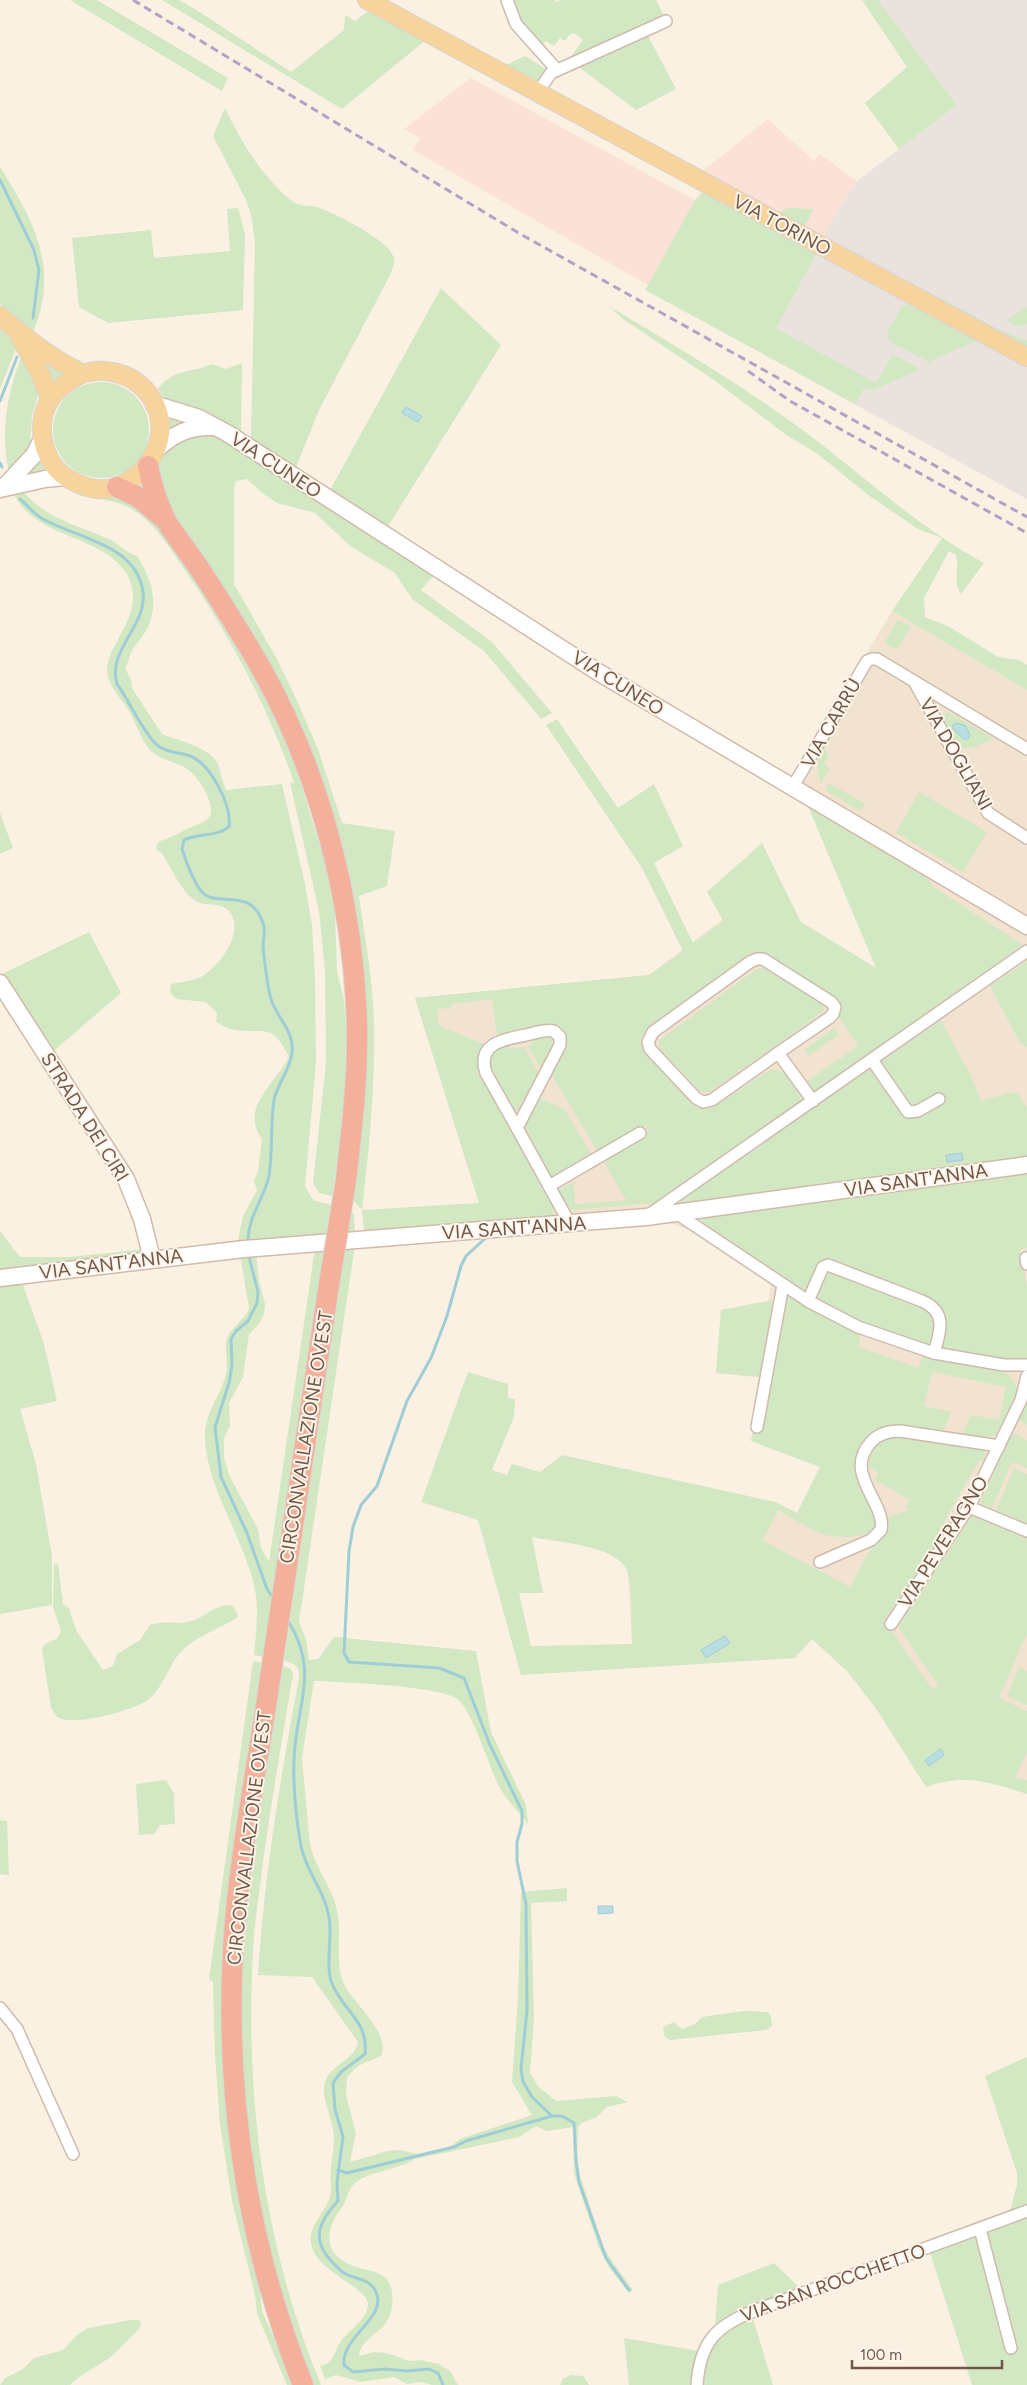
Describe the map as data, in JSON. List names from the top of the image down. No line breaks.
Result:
{"streets":{"highway":["CIRCONVALLAZIONE OVEST"],"main road":["VIA TORINO","VIA CUNEO"],"street":["VIA CARRÙ","VIA DOGLIANI","STRADA DEI CIRI","VIA SANT'ANNA","VIA PEVERAGNO","VIA SAN ROCCHETTO"]},"crossings":[["VIA CUNEO","VIA CARRÙ"],["VIA CARRÙ","VIA DOGLIANI"],["STRADA DEI CIRI","VIA SANT'ANNA"]],"scale_bar":"100 m"}
